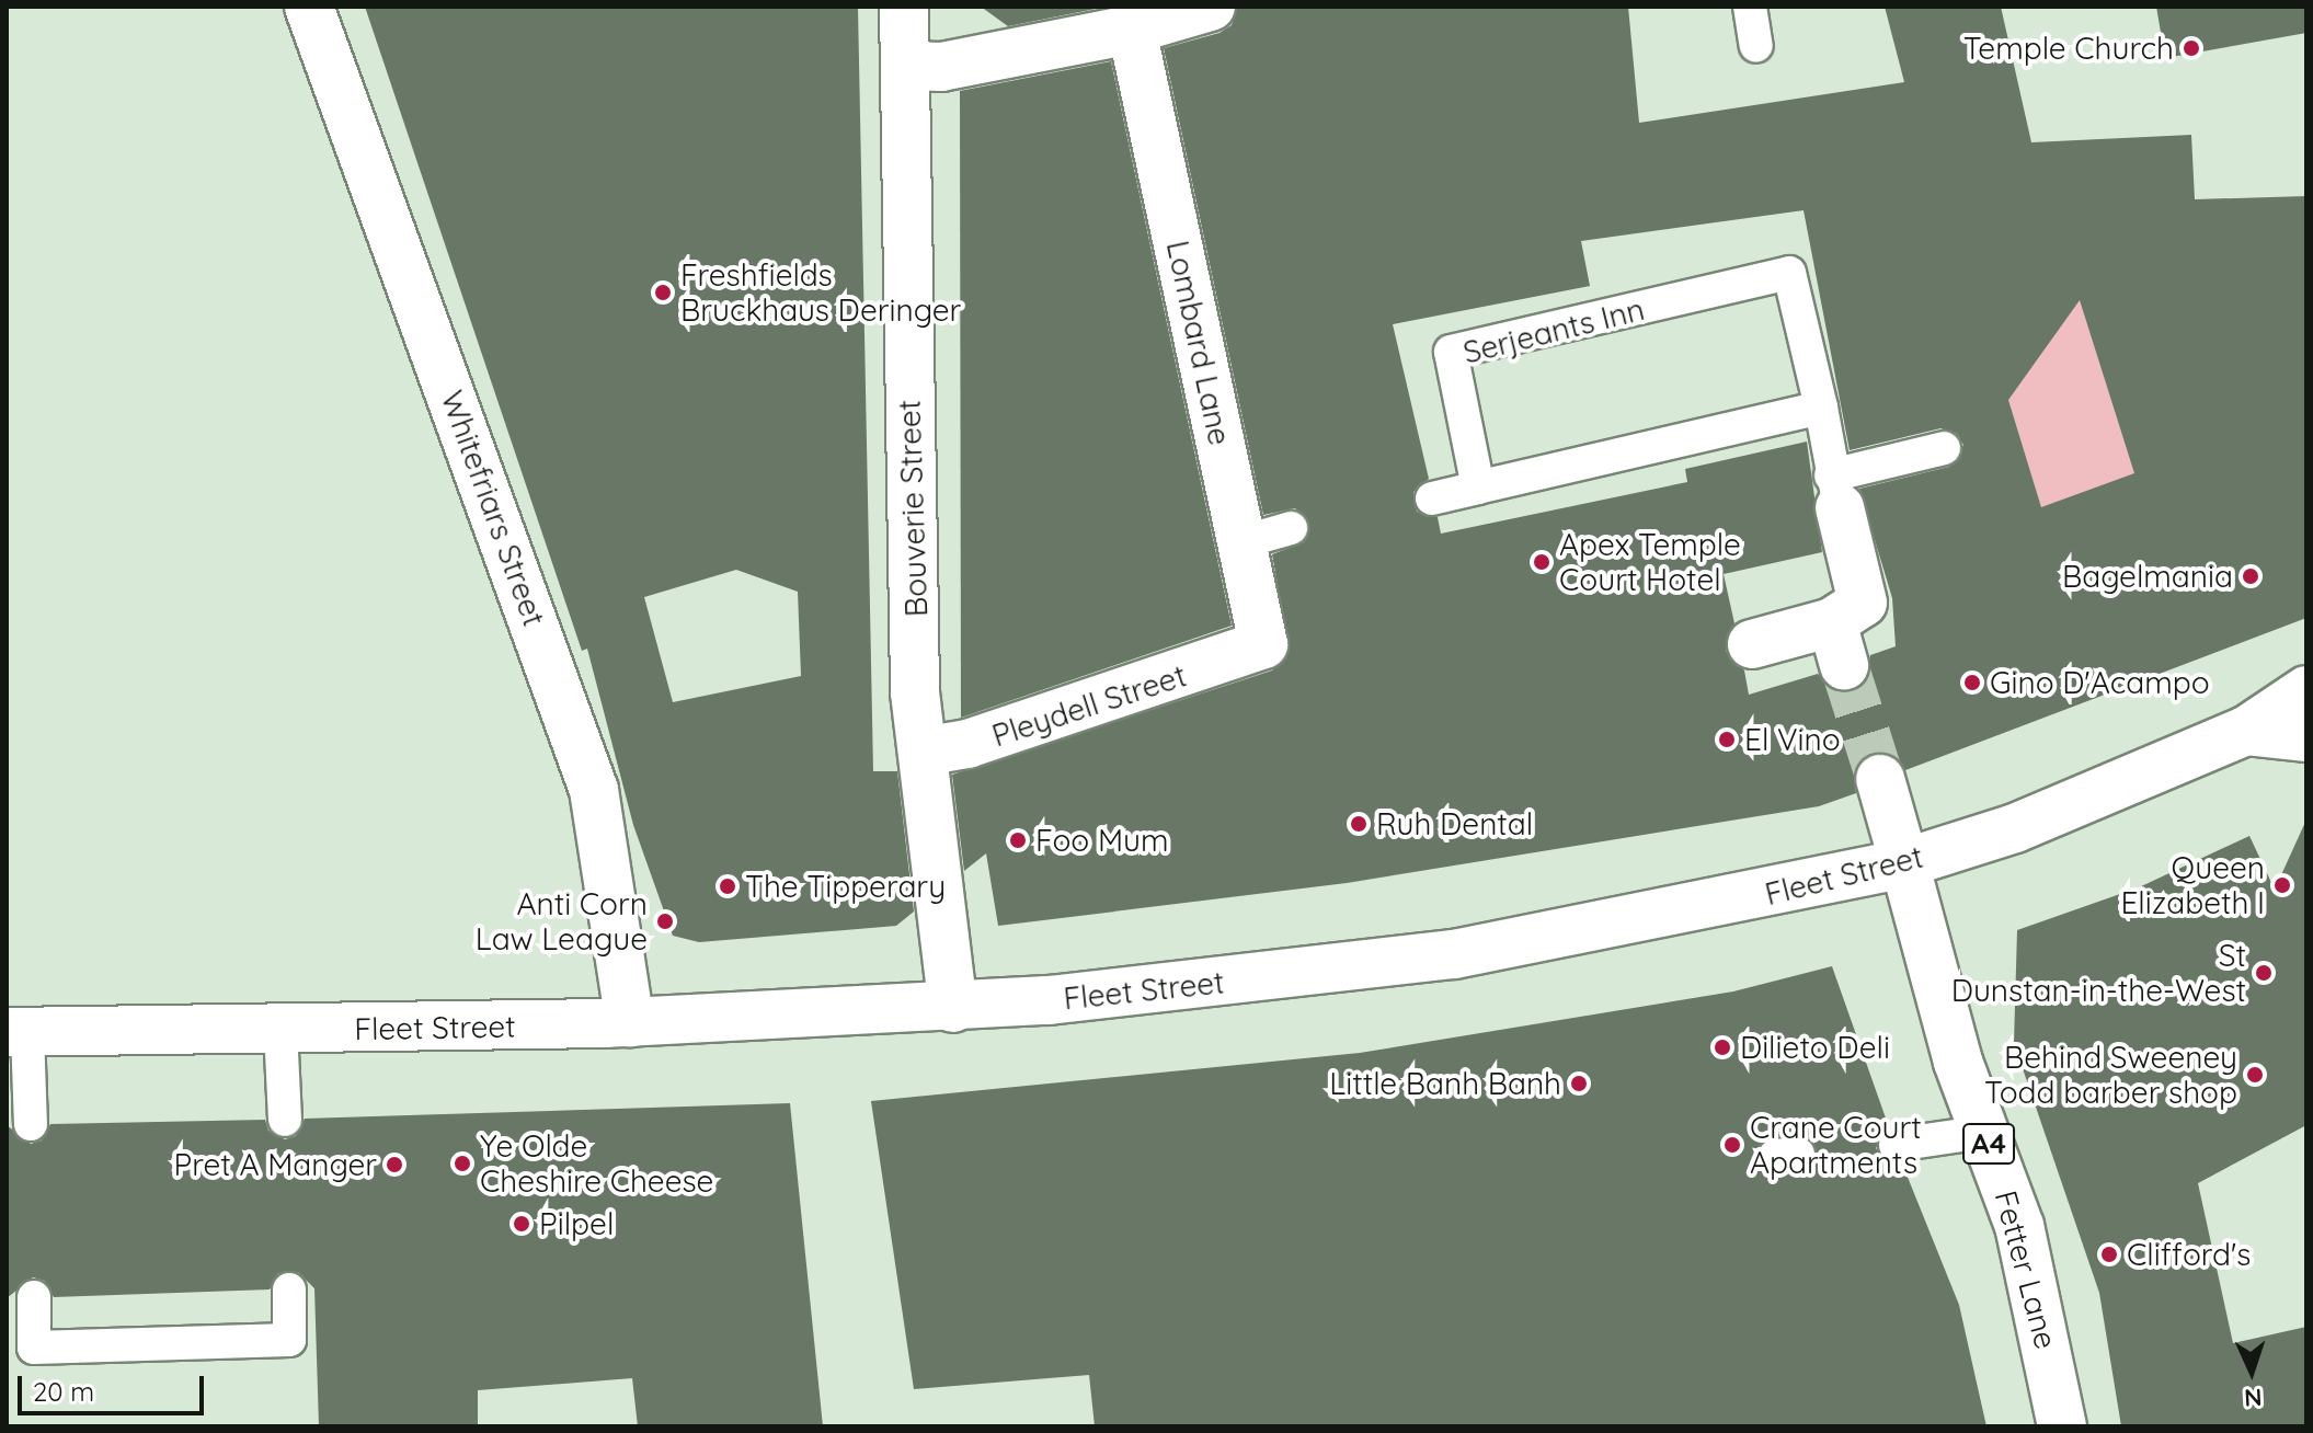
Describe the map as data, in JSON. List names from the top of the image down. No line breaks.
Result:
{"streets":{"street":["Lombard Lane","Whitefriars Street","Bouverie Street","Pleydell Street","Fleet Street","A4","Fetter Lane"],"lane":["Serjeants Inn"]},"crossings":[["Lombard Lane","Pleydell Street"],["Whitefriars Street","Fleet Street"],["Bouverie Street","Pleydell Street"],["Bouverie Street","Fleet Street"],["Fleet Street","Fetter Lane"]],"places":["Temple Church","Freshfields Bruckhaus Deringer","Apex Temple Court Hotel","Bagelmania","Gino D'Acampo","El Vino","Ruh Dental","Foo Mum","Queen Elizabeth I","The Tipperary","Anti Corn Law League","St Dunstan-in-the-West","Dilieto Deli","Behind Sweeney Todd barber shop","Little Banh Banh","Crane Court Apartments","Ye Olde Cheshire Cheese","Pret A Manger","Pilpel","Clifford's"],"scale_bar":"20 m","north":"bottom"}
